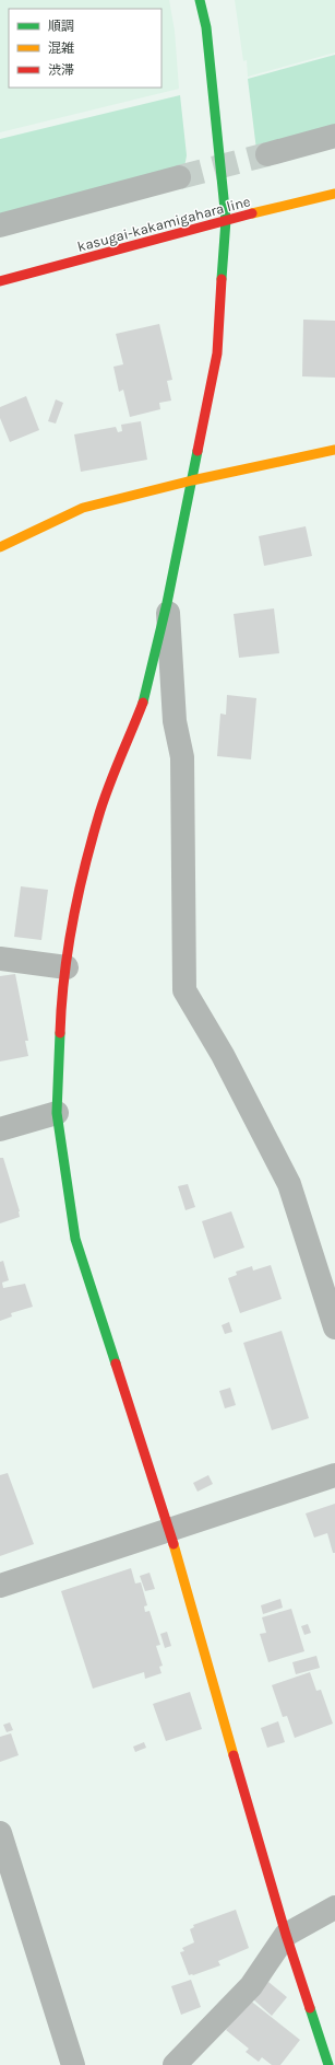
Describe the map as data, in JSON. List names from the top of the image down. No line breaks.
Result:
{"streets":{"street":["kasugai-kakamigahara line"]},"legend":["順調","混雑","渋滞"]}
